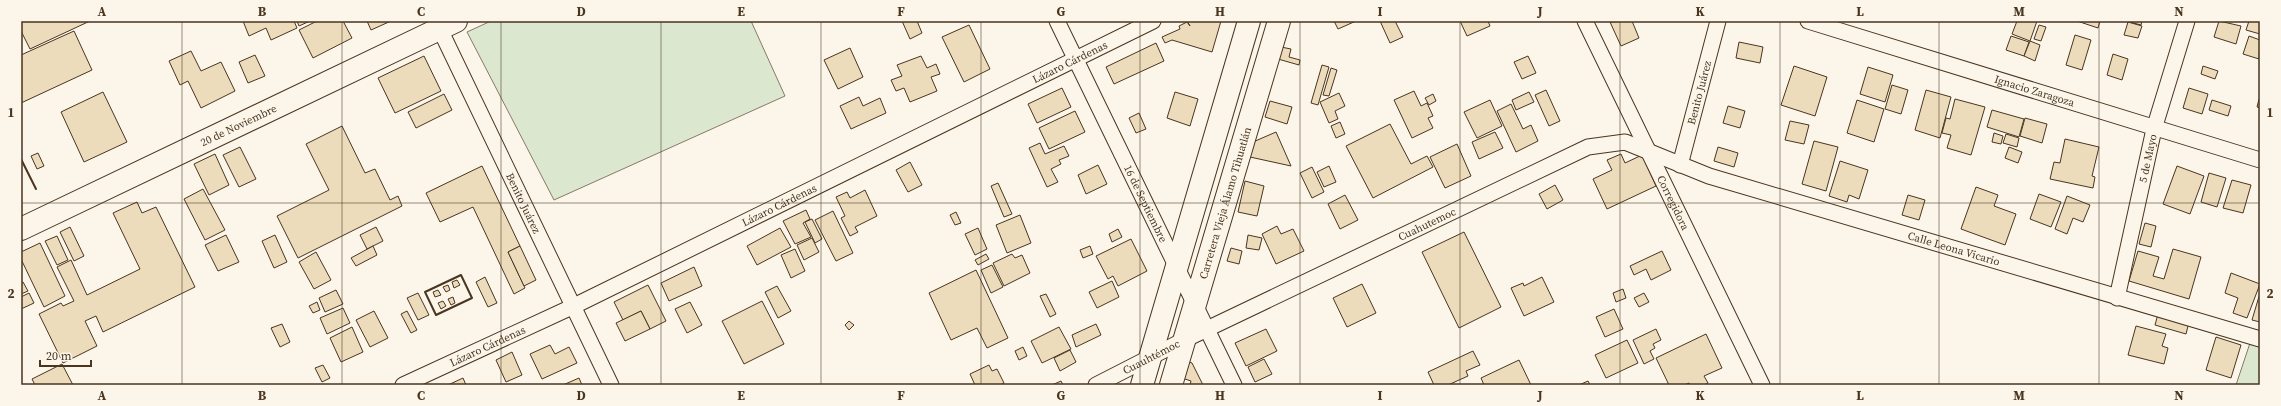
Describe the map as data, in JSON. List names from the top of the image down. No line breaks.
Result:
{"streets":{"main road":["20 de Noviembre","Carretera Vieja Álamo Tihuatlán"],"street":["Lázaro Cárdenas","Ignacio Zaragoza","Benito Juárez","5 de Mayo","16 de Septiembre","Corregidora","Cuahutemoc","Calle Leona Vicario","Cuauhtémoc"]},"crossings":[["Lázaro Cárdenas","Benito Juárez"],["Lázaro Cárdenas","16 de Septiembre"],["Ignacio Zaragoza","5 de Mayo"],["Benito Juárez","20 de Noviembre"],["Benito Juárez","Calle Leona Vicario"],["5 de Mayo","Calle Leona Vicario"],["16 de Septiembre","Carretera Vieja Álamo Tihuatlán"],["16 de Septiembre","Cuahutemoc"],["16 de Septiembre","Cuauhtémoc"],["Carretera Vieja Álamo Tihuatlán","Cuauhtémoc"],["Corregidora","Cuahutemoc"],["Corregidora","Calle Leona Vicario"],["Cuahutemoc","Calle Leona Vicario"],["Cuahutemoc","Cuauhtémoc"]],"scale_bar":"20 m","grid":{"columns":["A","B","C","D","E","F","G","H","I","J","K","L","M","N"],"rows":["1","2"]}}
